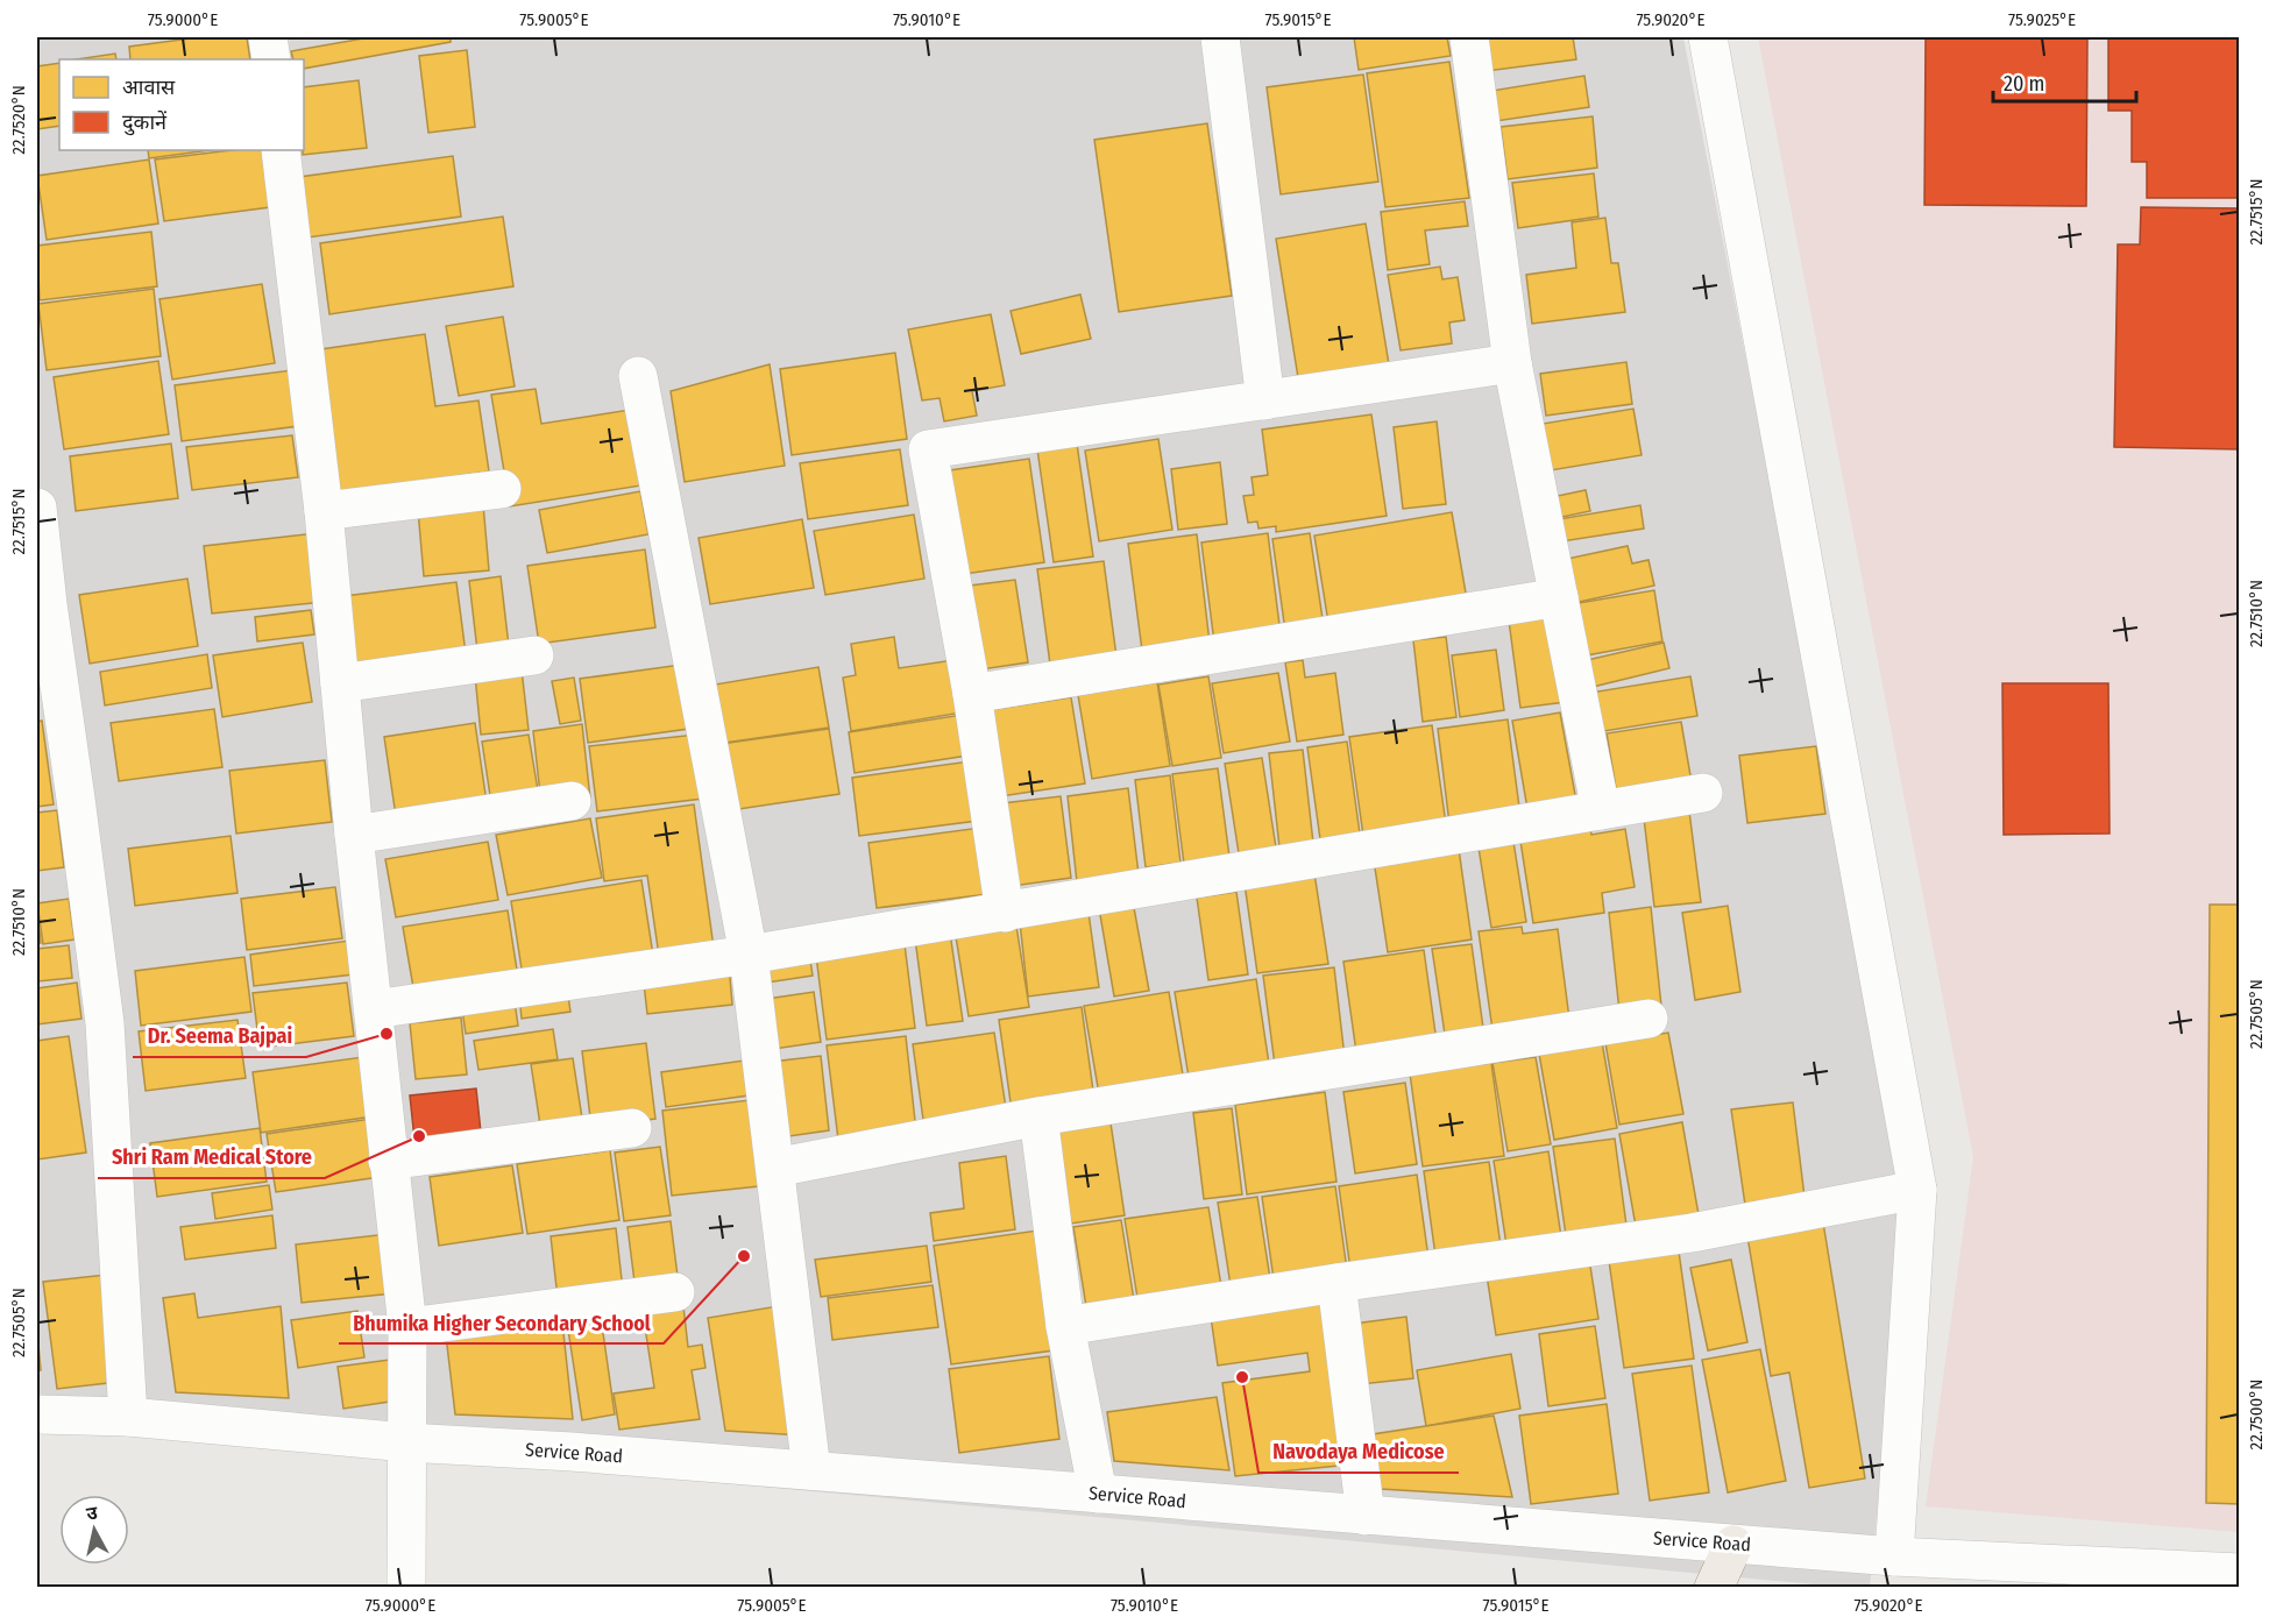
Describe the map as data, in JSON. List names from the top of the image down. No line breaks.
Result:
{"streets":{"street":["Service Road"]},"places":["Dr. Seema Bajpai","Shri Ram Medical Store","Bhumika Higher Secondary School","Navodaya Medicose"],"legend":["आवास","दुकानें"],"scale_bar":"20 m","north":"top","coordinates":["75.9000°E","75.9005°E","75.9010°E","75.9015°E","75.9020°E","75.9025°E","22.7520°N","22.7515°N","22.7510°N","22.7505°N","22.7500°N"]}
